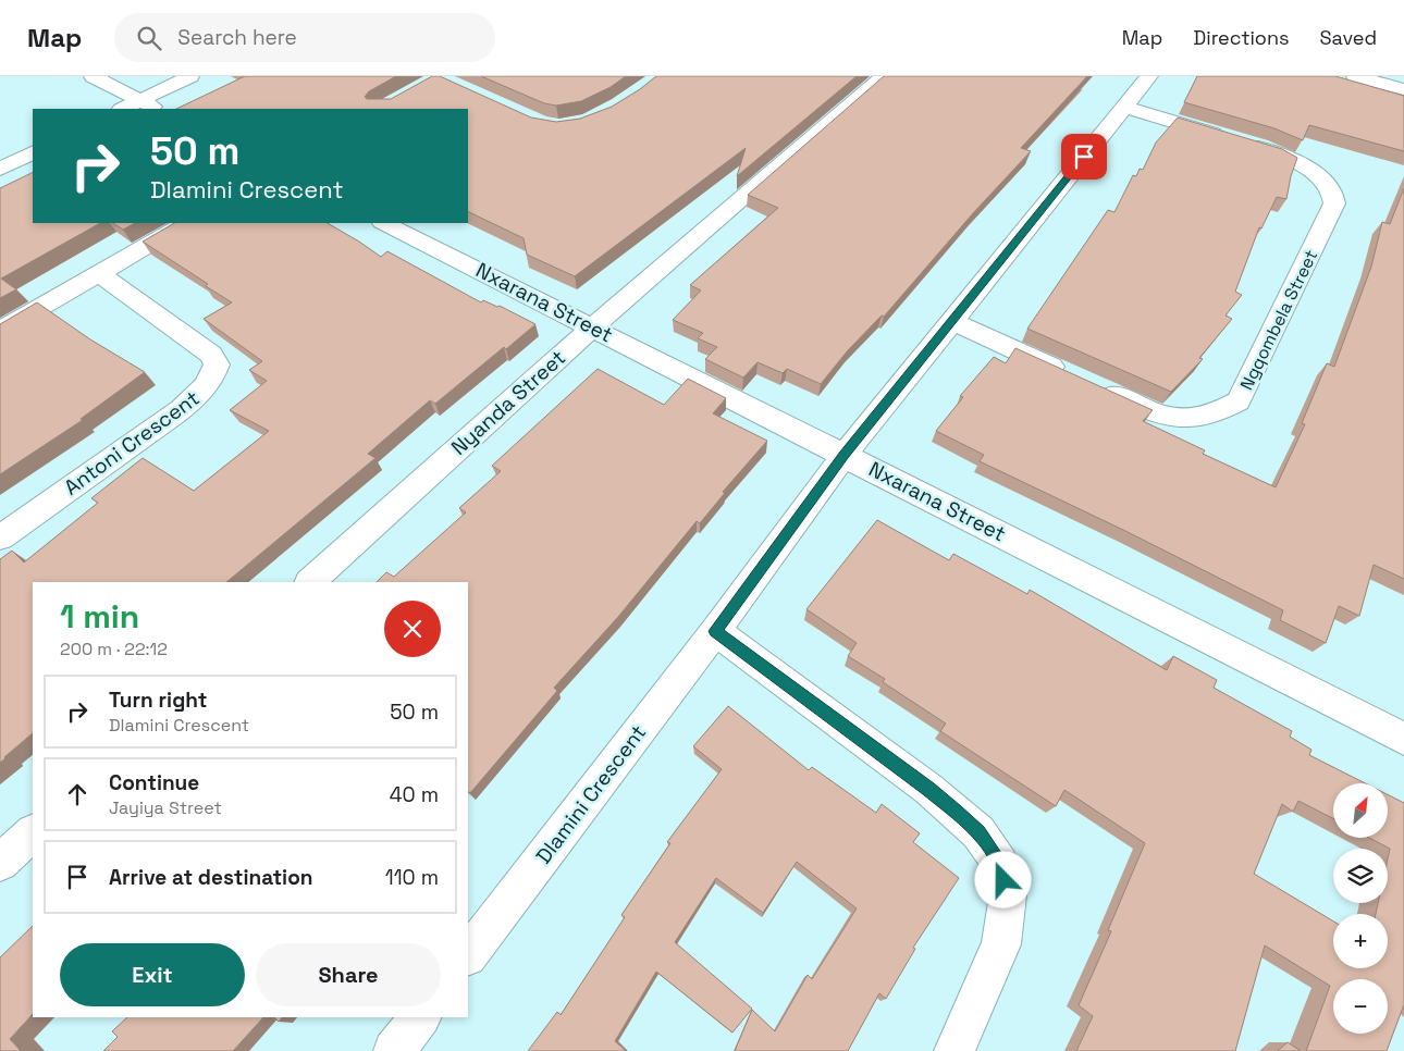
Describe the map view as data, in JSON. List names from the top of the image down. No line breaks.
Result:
{"streets":{"street":["Nxarana Street","Ngqombela Street","Nyanda Street","Antoni Crescent","Dlamini Crescent"]},"crossings":[["Nxarana Street","Nyanda Street"],["Nxarana Street","Dlamini Crescent"],["Ngqombela Street","Dlamini Crescent"]],"north":"top right","page":{"header":"Map","search":"Search here","nav":["Map","Directions","Saved"],"turn":["50 m","Dlamini Crescent"],"heading":["1 min","200 m · 22:12"],"list":[{"name":"Turn right","note":"Dlamini Crescent","value":"50 m"},{"name":"Continue","note":"Jayiya Street","value":"40 m"},{"name":"Arrive at destination","value":"110 m"}],"map_buttons":["+","−"],"buttons":["Exit","Share"]}}
